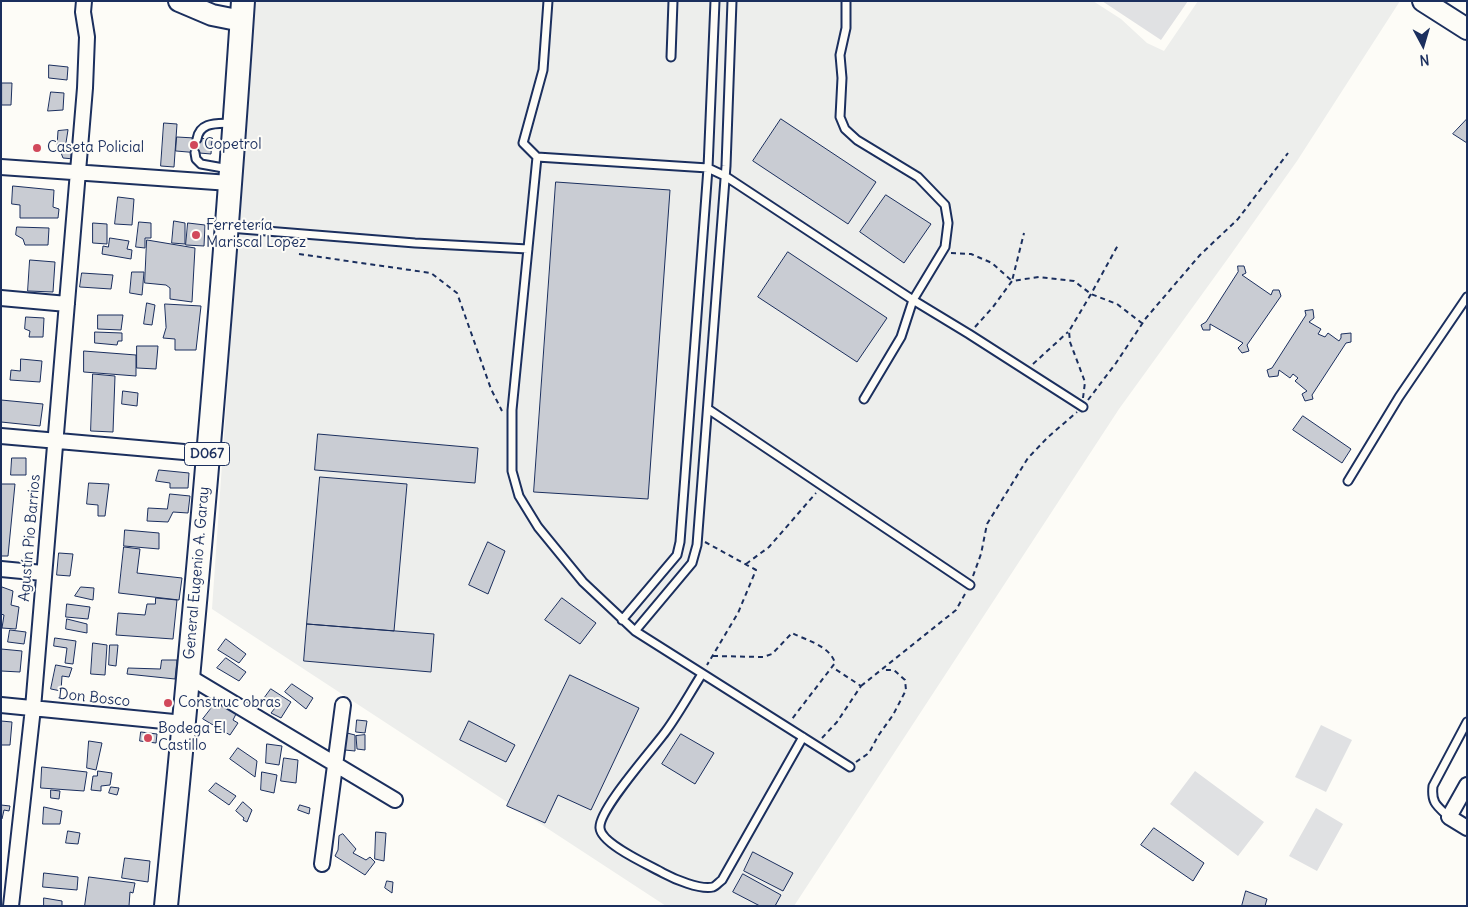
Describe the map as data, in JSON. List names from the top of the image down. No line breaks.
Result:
{"streets":{"main road":["D067","General Eugenio A. Garay"],"street":["Agustín Pio Barrios","Don Bosco"]},"crossings":[["Agustín Pio Barrios","Don Bosco"],["General Eugenio A. Garay","Don Bosco"]],"places":["Copetrol","Caseta Policial","Ferretería Mariscal Lopez","Construc obras","Bodega El Castillo"],"north":"bottom"}
